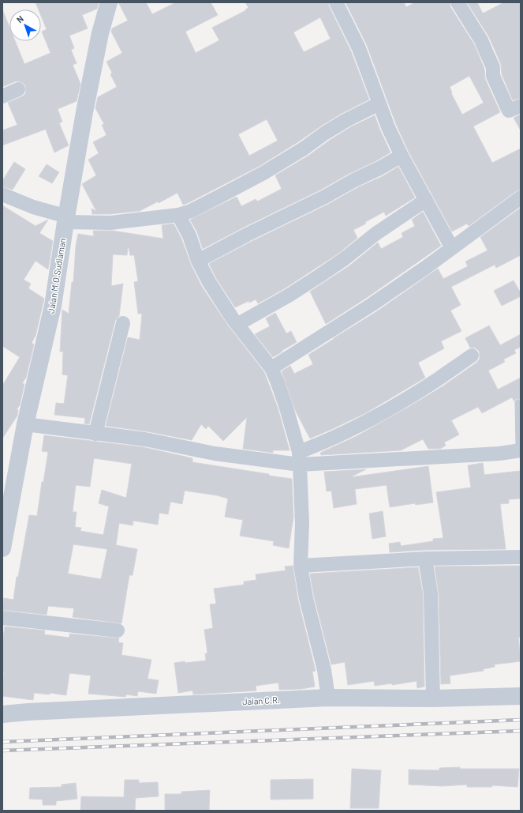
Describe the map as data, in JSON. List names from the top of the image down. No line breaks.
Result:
{"streets":{"street":["Jalan M.O.Sudiaman","Jalan C.R."]},"north":"top left"}
